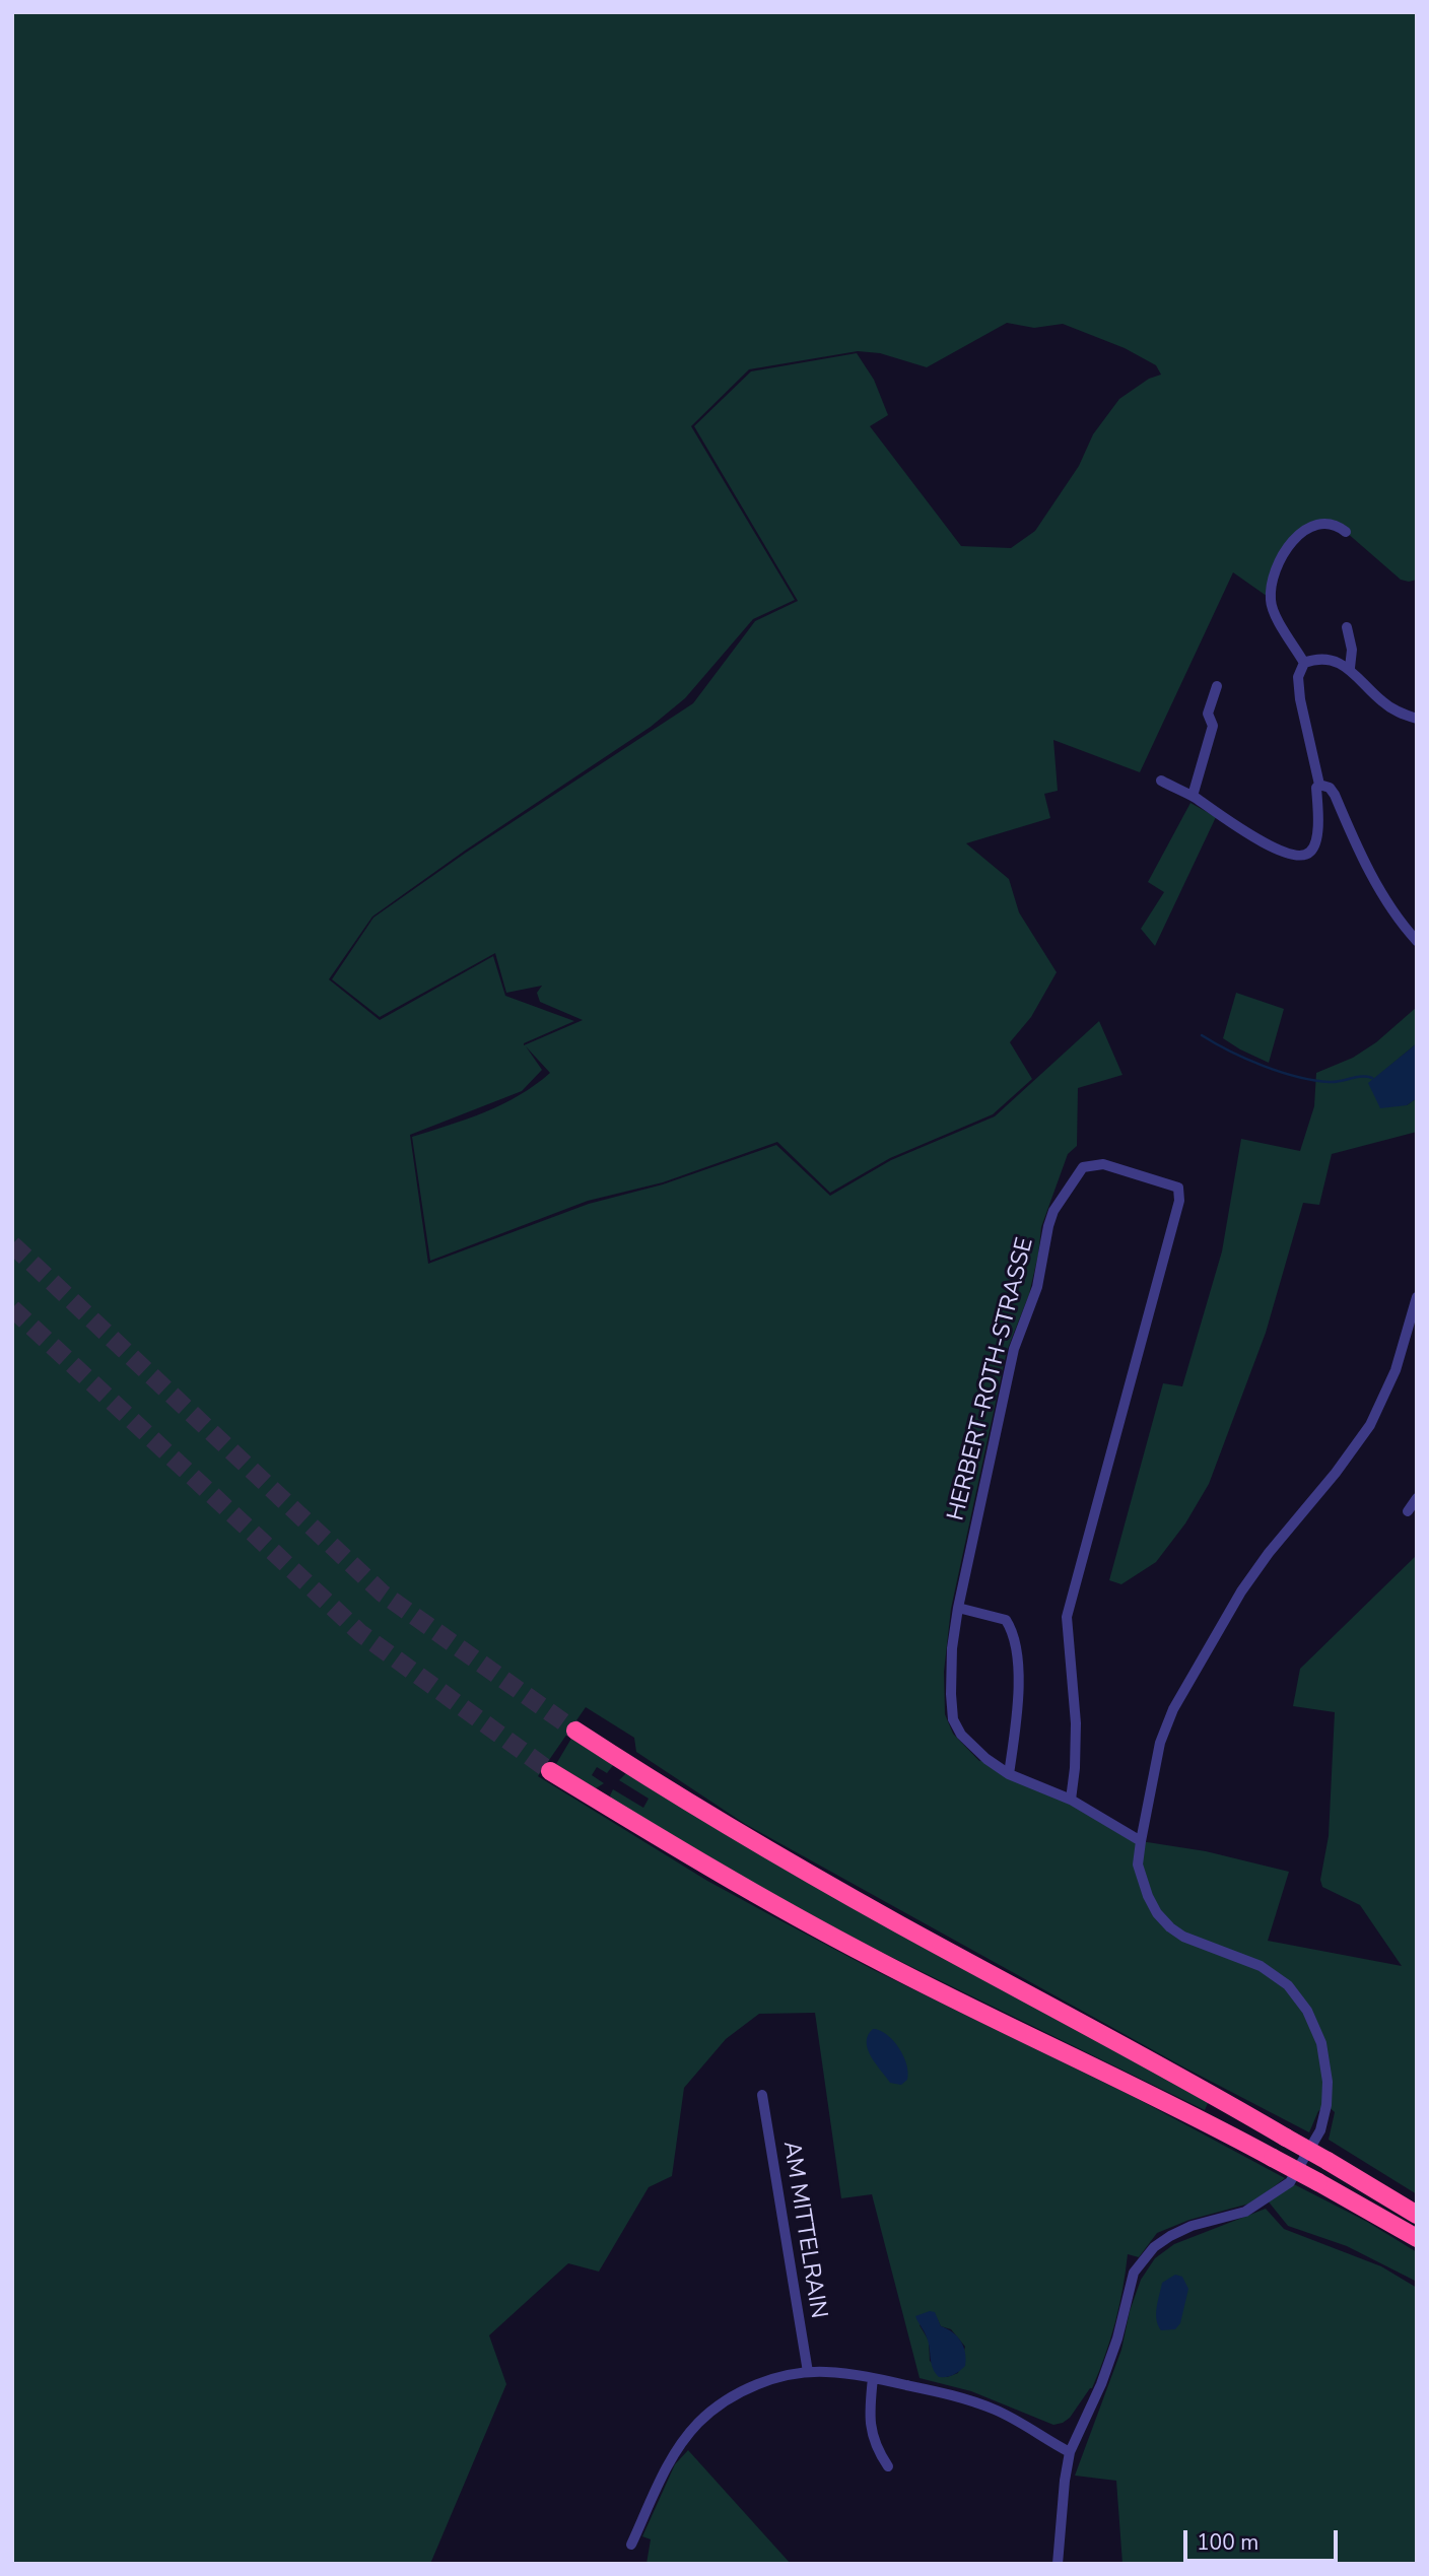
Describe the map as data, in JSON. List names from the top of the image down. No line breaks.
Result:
{"streets":{"street":["HERBERT-ROTH-STRASSE","AM MITTELRAIN"]},"scale_bar":"100 m"}
